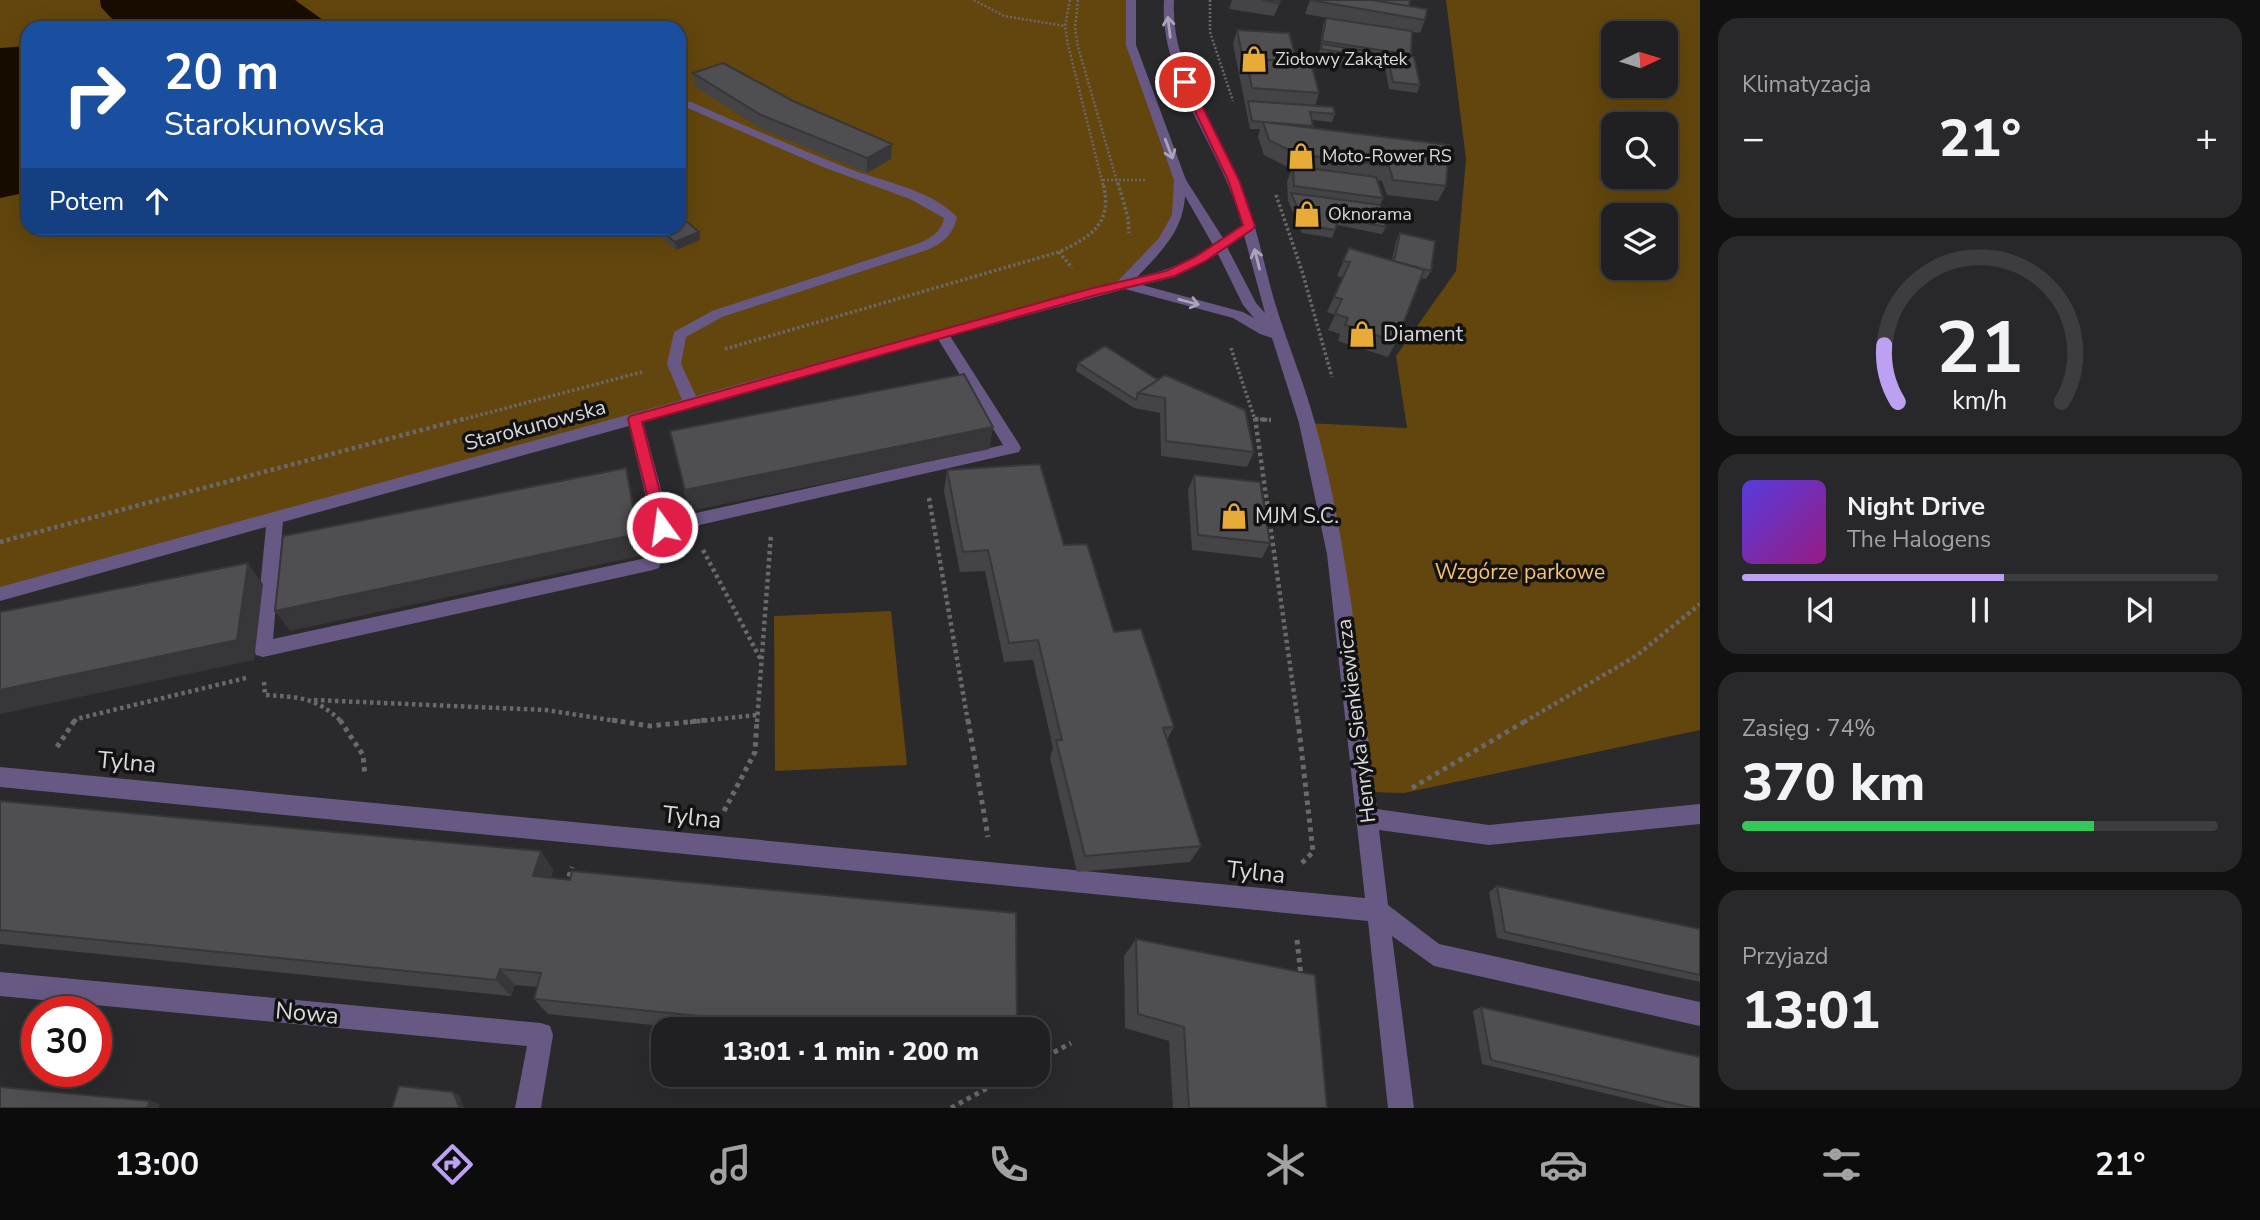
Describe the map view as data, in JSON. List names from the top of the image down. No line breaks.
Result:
{"streets":{"street":["Starokunowska","Henryka Sienkiewicza","Tylna","Nowa"]},"crossings":[["Henryka Sienkiewicza","Tylna"]],"parks":["Wzgórze parkowe"],"places":{"shop":["Ziołowy Zakątek","Moto-Rower RS","Oknorama","Diament","MJM S.C."]},"north":"right","page":{"tile":["Klimatyzacja",["Zasięg · 74%","370 km"],["Przyjazd","13:01"]],"turn":["20 m","Starokunowska"],"heat":["−","21°","+"],"then":"Potem","song":["Night Drive","The Halogens"],"limit":"30","trip":"13:01 · 1 min · 200 m","tabs":["13:00","21°"],"gauge":["21","km/h"]}}
